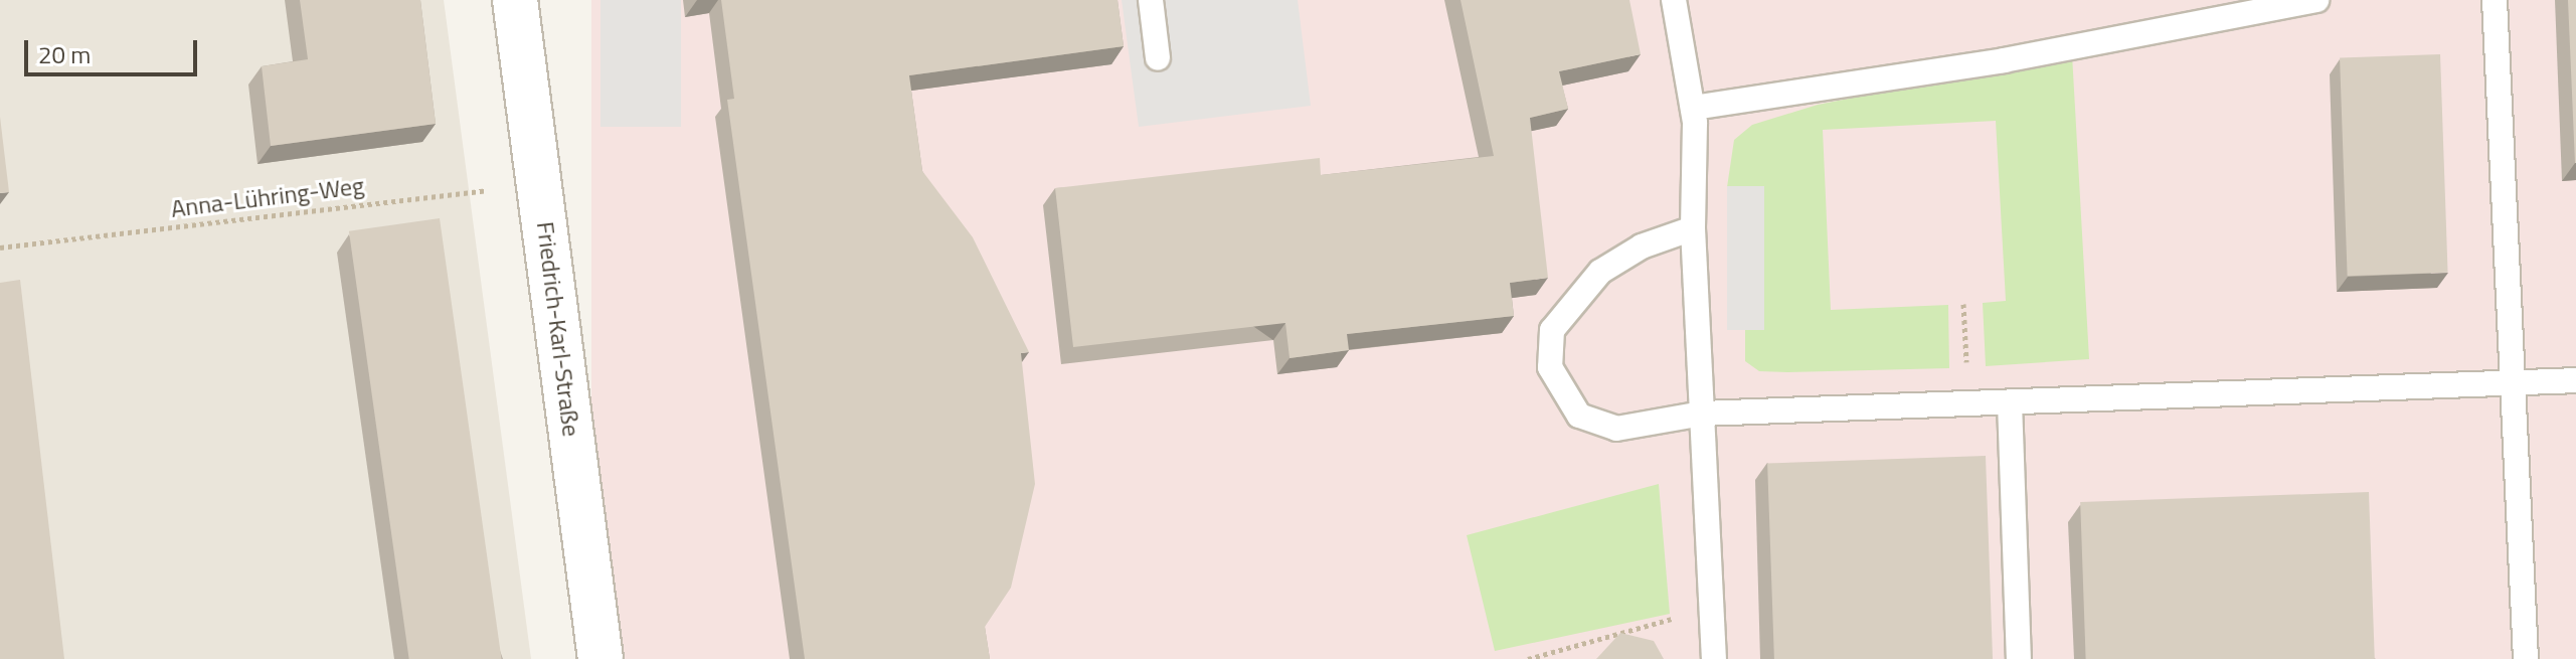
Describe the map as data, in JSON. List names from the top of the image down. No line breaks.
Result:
{"streets":{"street":["Friedrich-Karl-Straße"],"path":["Anna-Lühring-Weg"]},"crossings":[["Anna-Lühring-Weg","Friedrich-Karl-Straße"]],"scale_bar":"20 m"}
